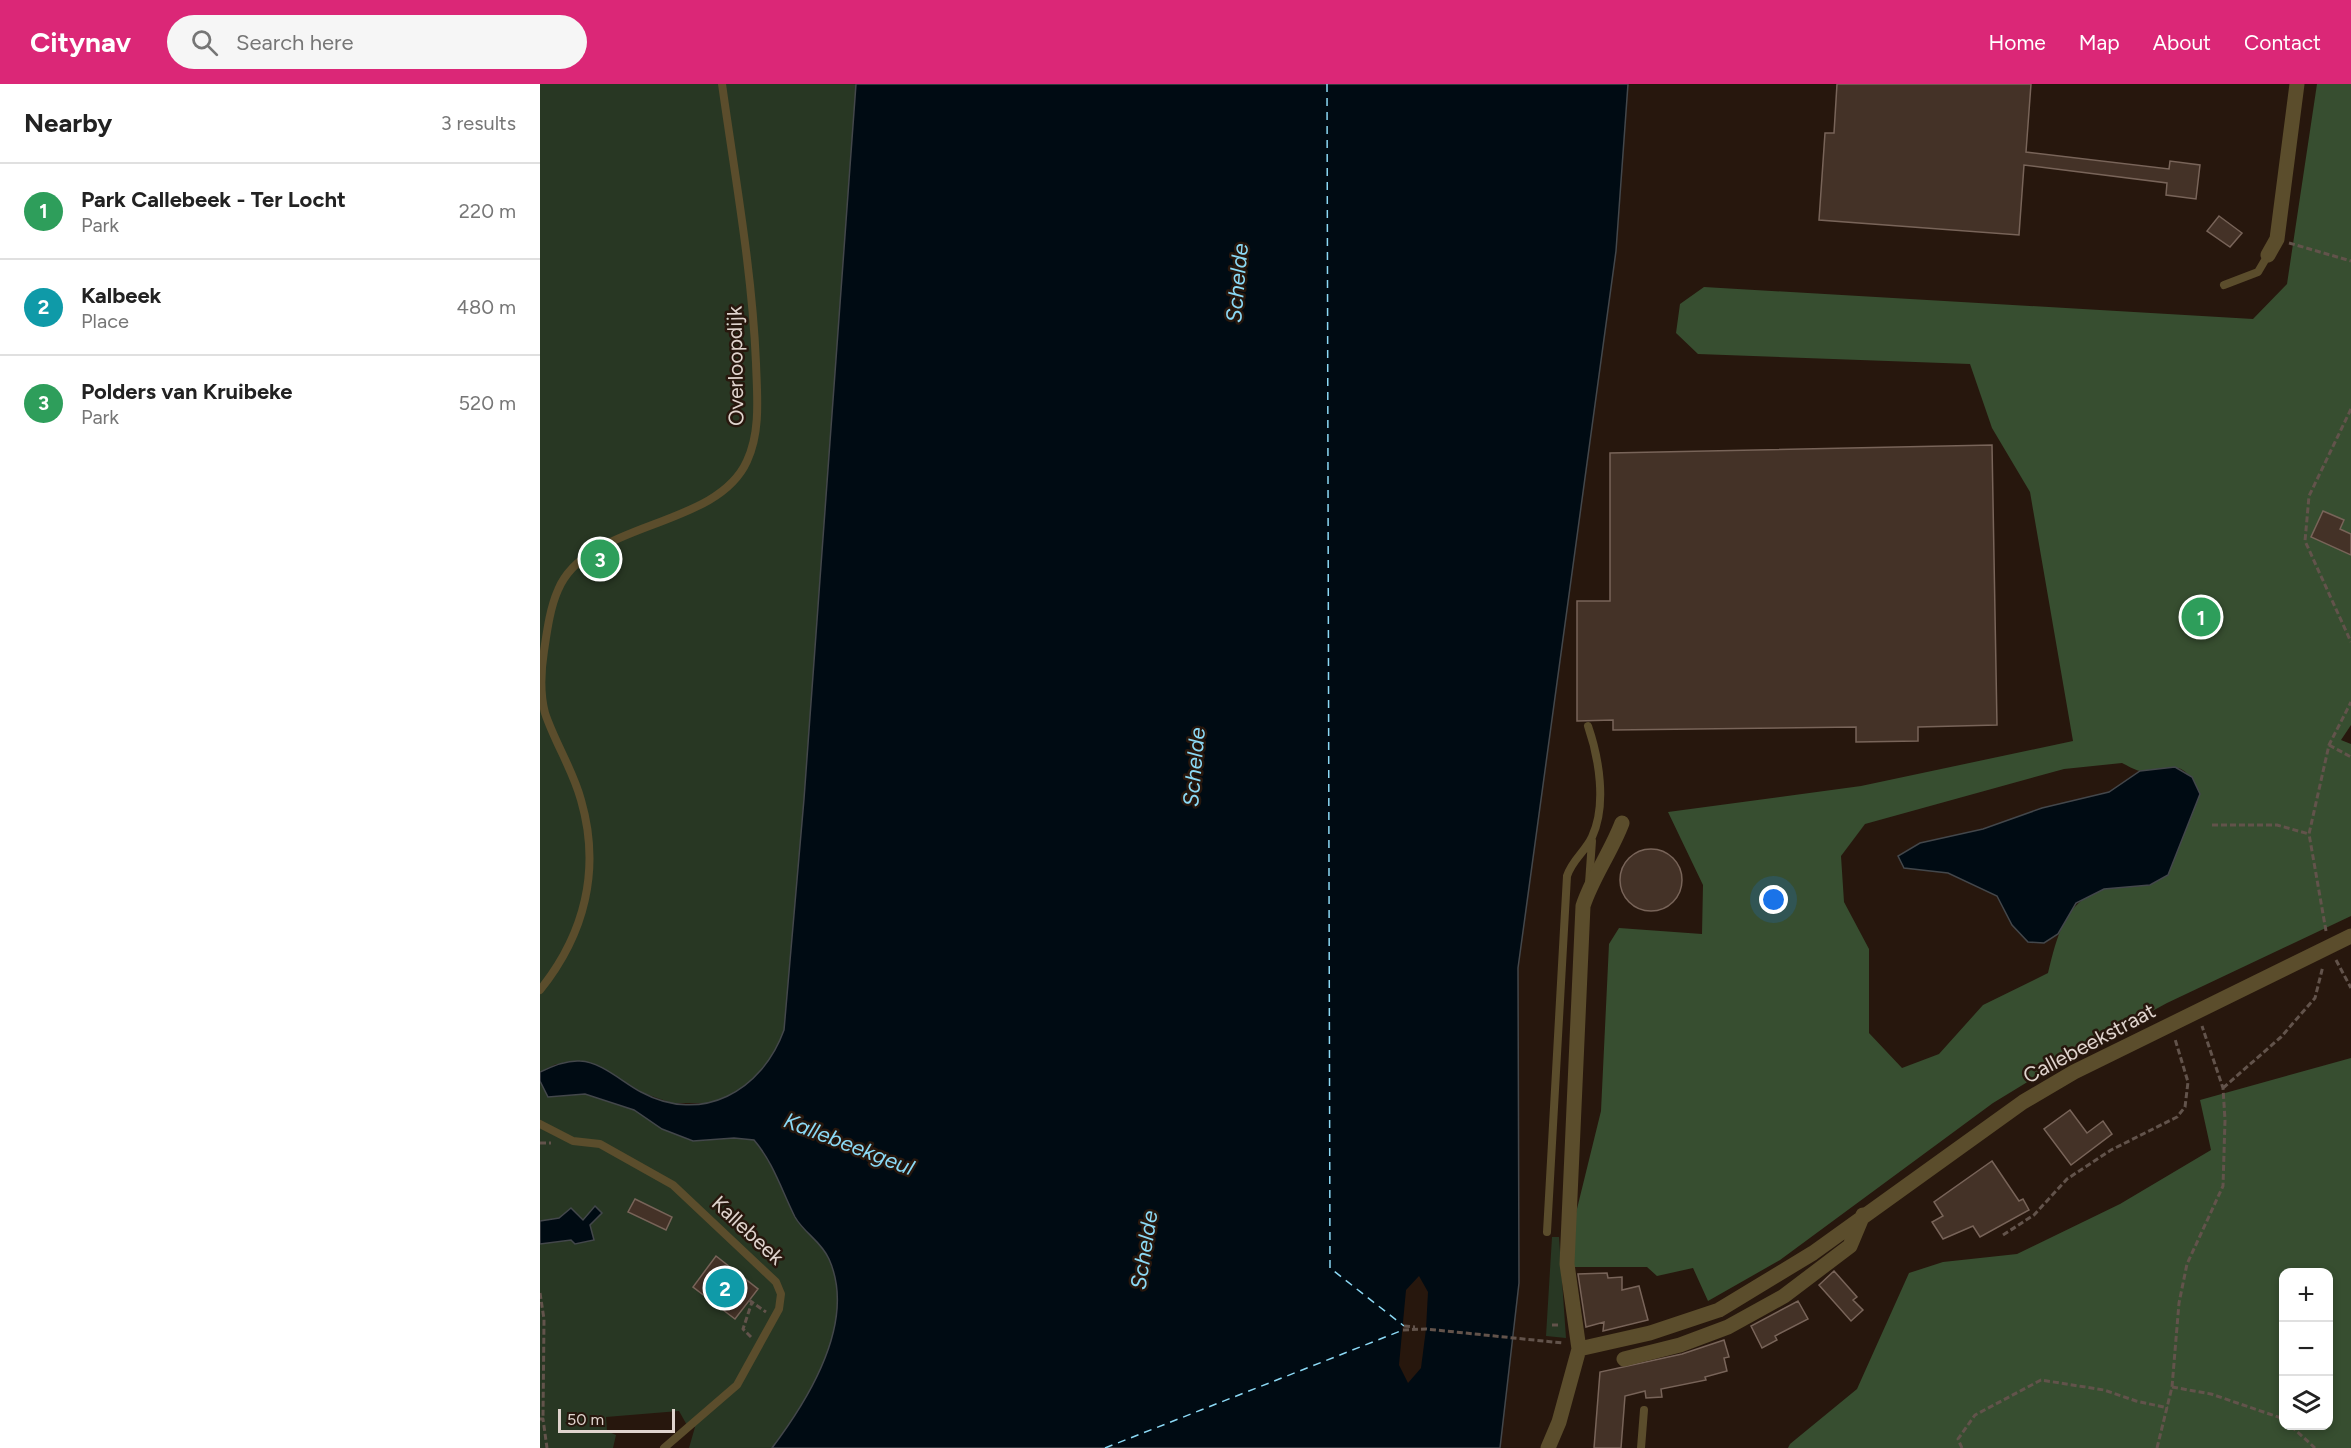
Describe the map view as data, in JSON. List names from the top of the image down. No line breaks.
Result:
{"streets":{"street":["Callebeekstraat"],"lane":["Overloopdijk","Kallebeek"]},"water":["Schelde","Kallebeekgeul"],"scale_bar":"50 m","page":{"header":"Citynav","search":"Search here","nav":["Home","Map","About","Contact"],"heading":["Nearby","3 results"],"list":[{"mark":"1","name":"Park Callebeek - Ter Locht","note":"Park","value":"220 m"},{"mark":"2","name":"Kalbeek","note":"Place","value":"480 m"},{"mark":"3","name":"Polders van Kruibeke","note":"Park","value":"520 m"}],"pins":["3","1","2"],"map_buttons":["+","−"],"scale":"50 m"}}
